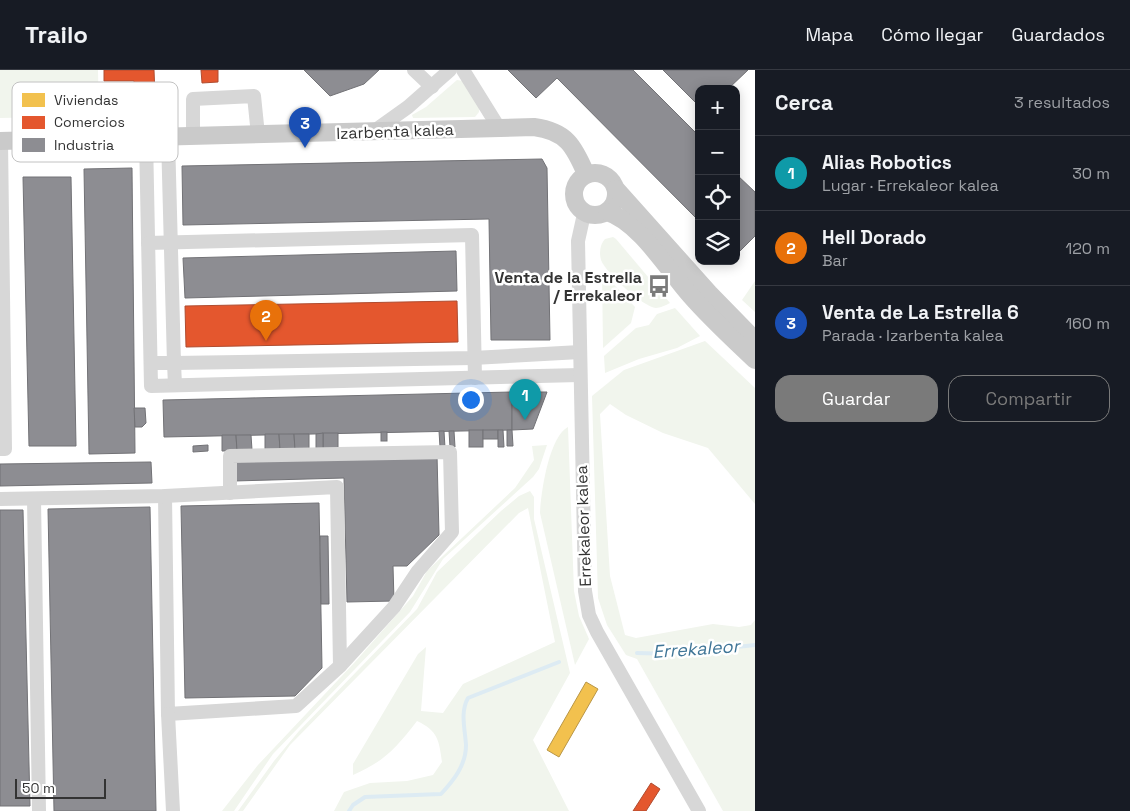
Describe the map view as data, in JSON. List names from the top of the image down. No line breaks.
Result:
{"streets":{"main road":["Izarbenta kalea"],"street":["Errekaleor kalea"]},"crossings":[["Izarbenta kalea","Errekaleor kalea"]],"water":["Errekaleor"],"places":{"bus stop":["Venta de la Estrella / Errekaleor"]},"legend":["Viviendas","Comercios","Industria"],"scale_bar":"50 m","page":{"header":"Trailo","nav":["Mapa","Cómo llegar","Guardados"],"heading":["Cerca","3 resultados"],"map_buttons":["+","−"],"pins":["3","2","1"],"list":[{"mark":"1","name":"Alias Robotics","note":"Lugar · Errekaleor kalea","value":"30 m"},{"mark":"2","name":"Hell Dorado","note":"Bar","value":"120 m"},{"mark":"3","name":"Venta de La Estrella 6","note":"Parada · Izarbenta kalea","value":"160 m"}],"buttons":["Guardar","Compartir"],"scale":"50 m"}}
